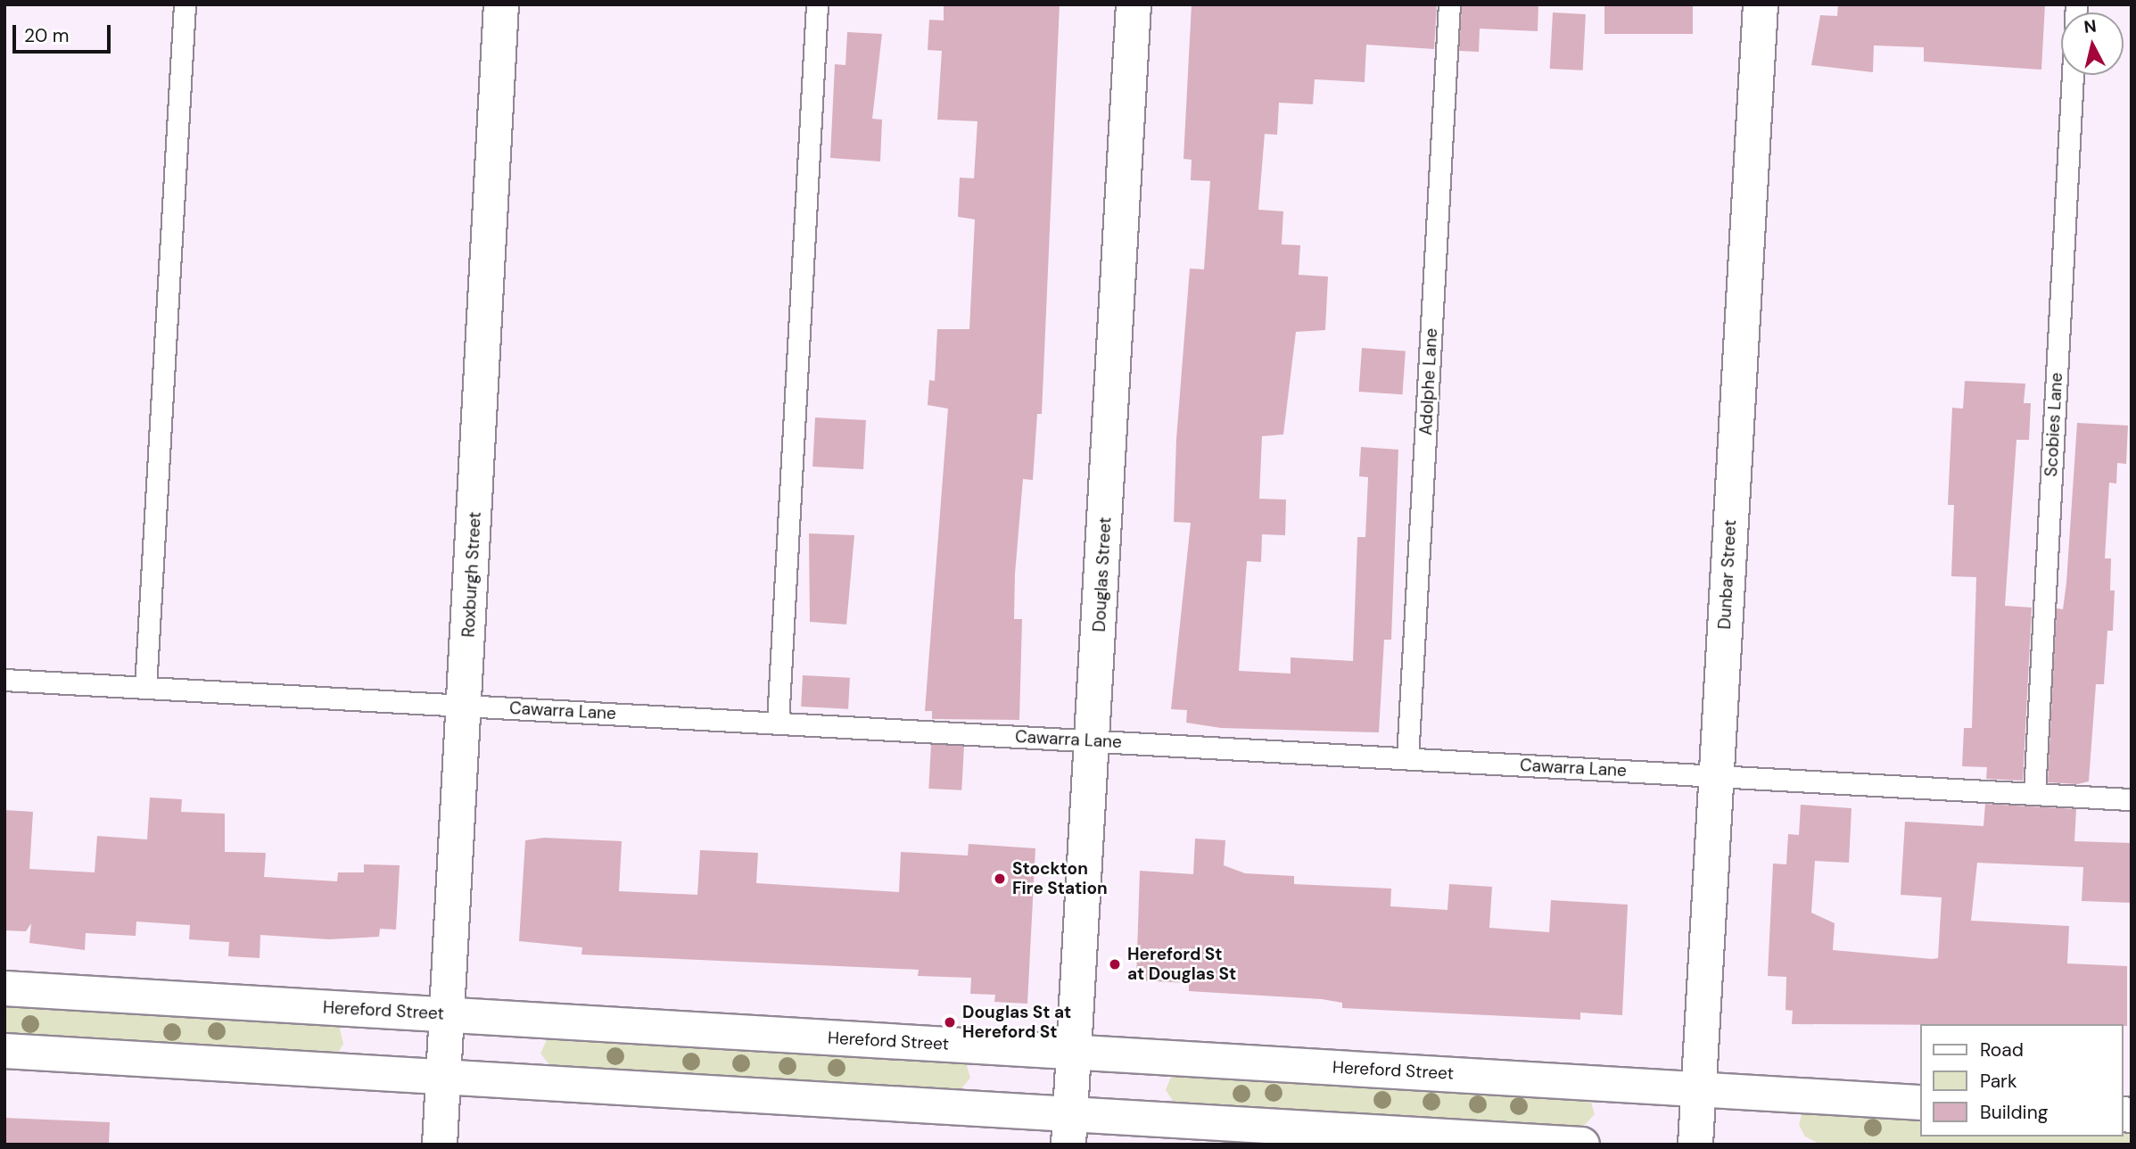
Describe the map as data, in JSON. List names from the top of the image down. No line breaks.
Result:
{"streets":{"street":["Roxburgh Street","Douglas Street","Dunbar Street","Hereford Street"],"lane":["Adolphe Lane","Scobies Lane","Cawarra Lane"]},"crossings":[["Adolphe Lane","Cawarra Lane"],["Scobies Lane","Cawarra Lane"],["Roxburgh Street","Cawarra Lane"],["Roxburgh Street","Hereford Street"],["Douglas Street","Cawarra Lane"],["Douglas Street","Hereford Street"],["Dunbar Street","Cawarra Lane"],["Dunbar Street","Hereford Street"]],"places":["Stockton Fire Station","Hereford St at Douglas St","Douglas St at Hereford St"],"legend":["Road","Park","Building"],"scale_bar":"20 m","north":"top"}
